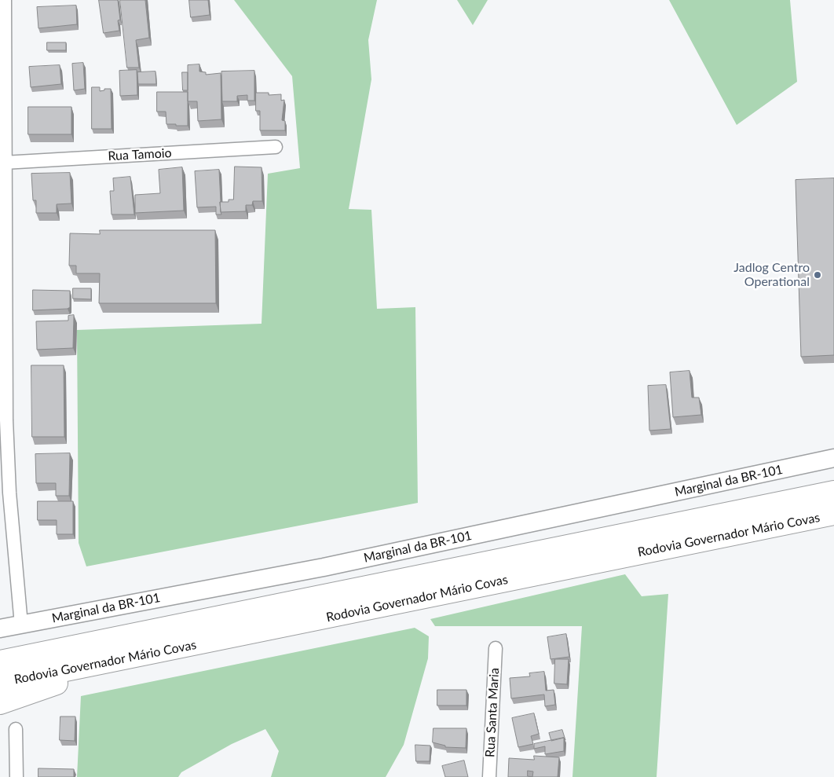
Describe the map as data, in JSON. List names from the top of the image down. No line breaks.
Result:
{"streets":{"highway":["Rodovia Governador Mário Covas"],"main road":["Marginal da BR-101"],"street":["Rua Tamoio","Rua Santa Maria"]},"places":["Jadlog Centro Operational"]}
